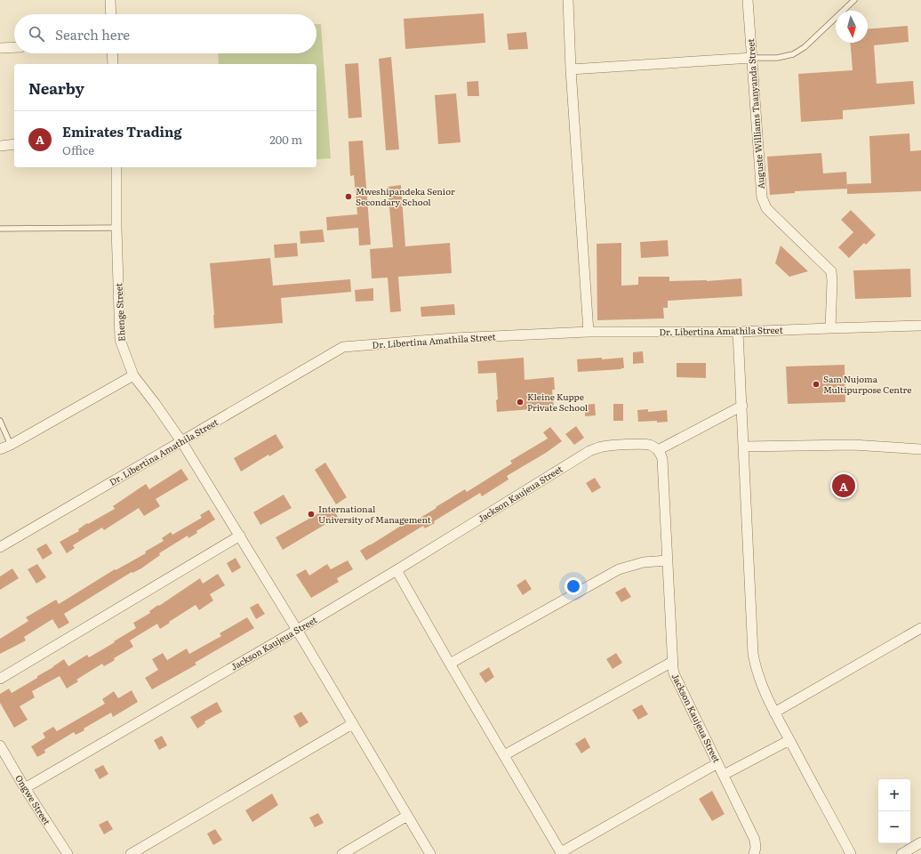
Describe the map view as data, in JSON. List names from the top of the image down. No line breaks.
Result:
{"streets":{"street":["Auguste Williams Taanyanda Street","Ehenge Street","Dr. Libertina Amathila Street","Jackson Kaujeua Street","Ongwe Street"]},"crossings":[["Auguste Williams Taanyanda Street","Dr. Libertina Amathila Street"],["Ehenge Street","Dr. Libertina Amathila Street"],["Ehenge Street","Jackson Kaujeua Street"],["Jackson Kaujeua Street","Ongwe Street"]],"places":["Mweshipandeka Senior Secondary School","Sam Nujoma Multipurpose Centre","Kleine Kuppe Private School","International University of Management"],"north":"bottom","page":{"search":"Search here","heading":"Nearby","list":[{"mark":"A","name":"Emirates Trading","note":"Office","value":"200 m"}],"pins":"A","map_buttons":["+","−"]}}
